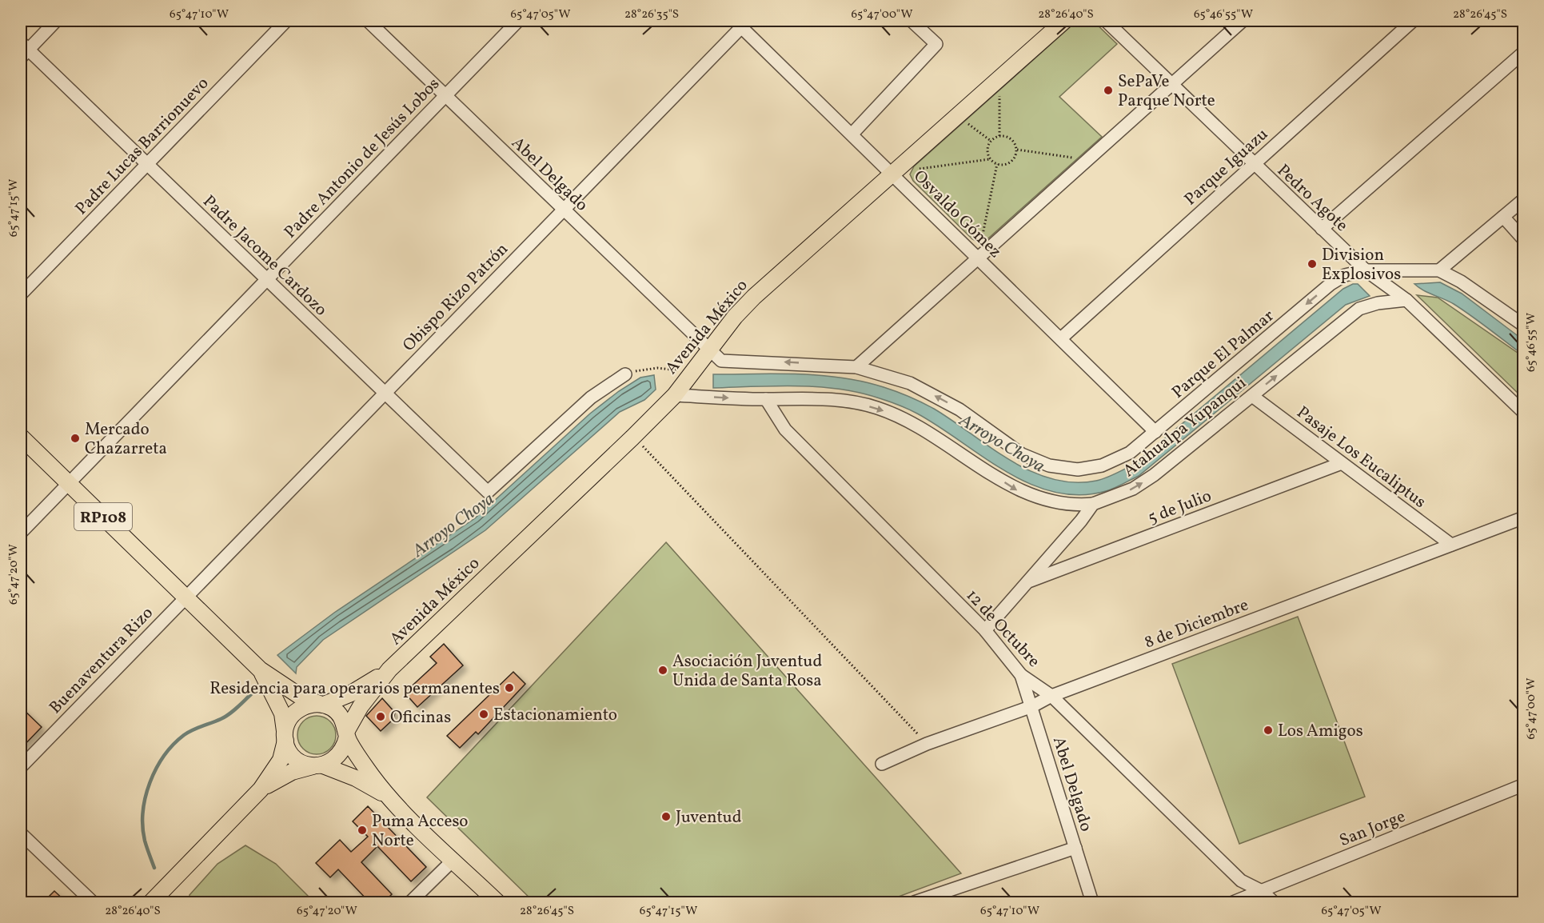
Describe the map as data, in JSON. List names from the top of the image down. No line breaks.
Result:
{"streets":{"main road":["Avenida México","RP108"],"street":["Padre Lucas Barrionuevo","Padre Antonio de Jesús Lobos","Parque Iguazu","Abel Delgado","Pedro Agote","Osvaldo Gómez","Padre Jacome Cardozo","Obispo Rizo Patrón","Parque El Palmar","Atahualpa Yupanqui","Pasaje Los Eucaliptus","5 de Julio","8 de Diciembre","12 de Octubre","Buenaventura Rizo","San Jorge"]},"crossings":[["Padre Lucas Barrionuevo","Padre Jacome Cardozo"],["Padre Antonio de Jesús Lobos","Abel Delgado"],["Padre Antonio de Jesús Lobos","Padre Jacome Cardozo"],["Padre Antonio de Jesús Lobos","RP108"],["Parque Iguazu","Pedro Agote"],["Parque Iguazu","Osvaldo Gómez"],["Abel Delgado","Obispo Rizo Patrón"],["Abel Delgado","Avenida México"],["Abel Delgado","Parque El Palmar"],["Abel Delgado","8 de Diciembre"],["Abel Delgado","12 de Octubre"],["Pedro Agote","Parque El Palmar"],["Pedro Agote","Atahualpa Yupanqui"],["Osvaldo Gómez","Obispo Rizo Patrón"],["Osvaldo Gómez","Avenida México"],["Osvaldo Gómez","Parque El Palmar"],["Padre Jacome Cardozo","Obispo Rizo Patrón"],["Obispo Rizo Patrón","RP108"],["Obispo Rizo Patrón","Buenaventura Rizo"],["Avenida México","RP108"],["Atahualpa Yupanqui","Pasaje Los Eucaliptus"],["Pasaje Los Eucaliptus","5 de Julio"],["Pasaje Los Eucaliptus","8 de Diciembre"],["RP108","Buenaventura Rizo"],["8 de Diciembre","12 de Octubre"],["12 de Octubre","San Jorge"]],"one_way":["Parque El Palmar","Atahualpa Yupanqui"],"water":["Arroyo Choya"],"places":["SePaVe Parque Norte","Division Explosivos","Mercado Chazarreta","Asociación Juventud Unida de Santa Rosa","Residencia para operarios permanentes","Estacionamiento","Oficinas","Los Amigos","Juventud","Puma Acceso Norte"],"coordinates":["65°47'10\"W","65°47'05\"W","28°26'35\"S","65°47'00\"W","28°26'40\"S","65°46'55\"W","28°26'45\"S","65°47'15\"W","65°47'20\"W"]}
